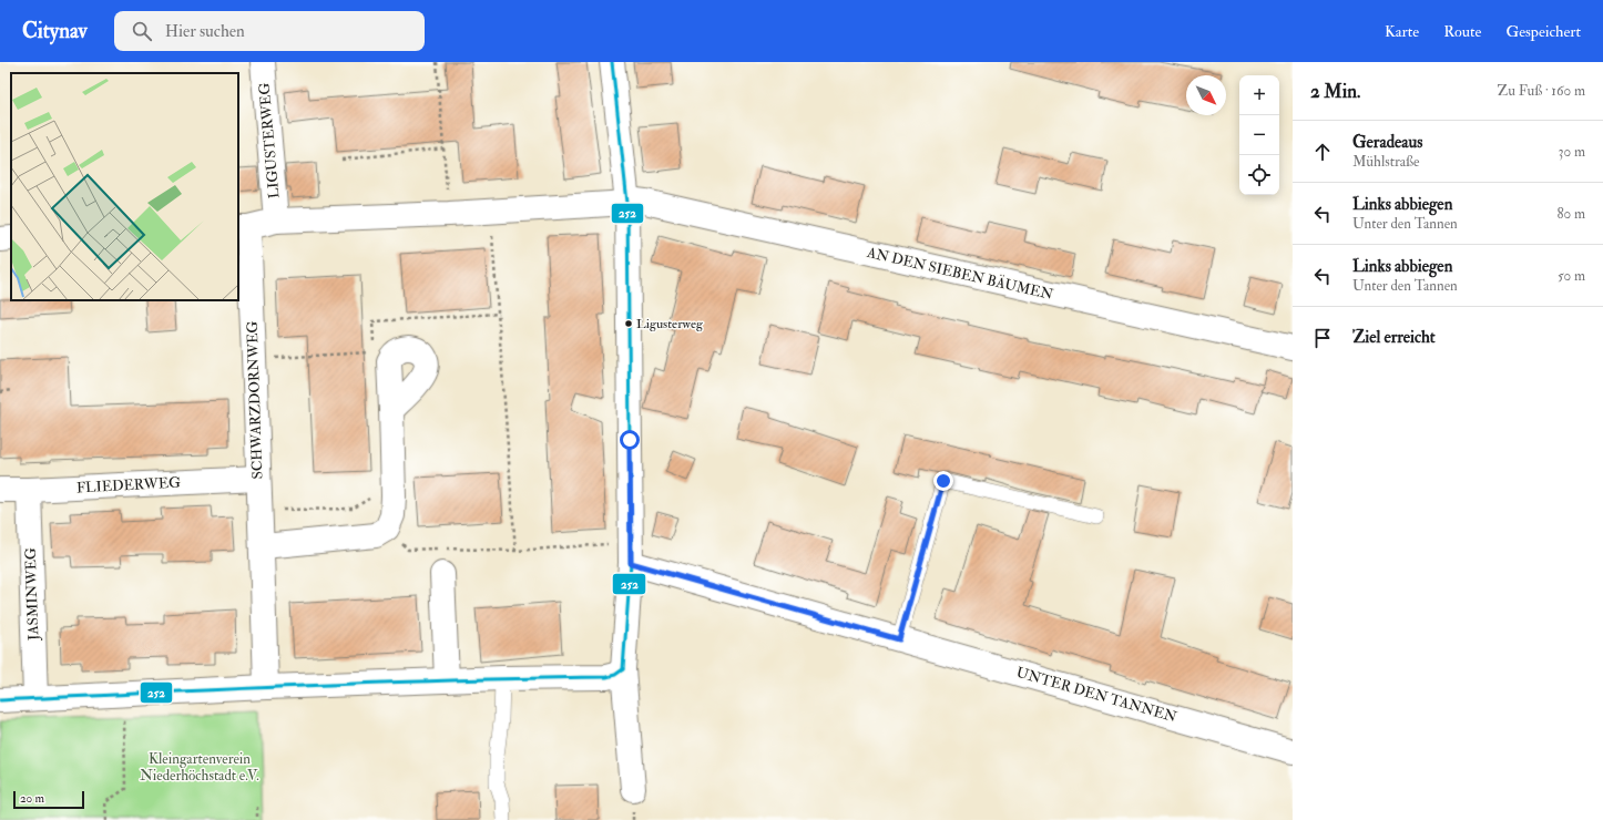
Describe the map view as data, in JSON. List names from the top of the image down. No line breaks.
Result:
{"streets":{"street":["LIGUSTERWEG","AN DEN SIEBEN BÄUMEN","SCHWARZDORNWEG","FLIEDERWEG","JASMINWEG","UNTER DEN TANNEN"]},"crossings":[["SCHWARZDORNWEG","FLIEDERWEG"],["FLIEDERWEG","JASMINWEG"]],"parks":["Kleingartenverein Niederhöchstadt e.V."],"places":["Ligusterweg"],"lines":["transit line 252"],"scale_bar":"20 m","north":"bottom right","page":{"header":"Citynav","search":"Hier suchen","nav":["Karte","Route","Gespeichert"],"heading":["2 Min.","Zu Fuß · 160 m"],"map_buttons":["+","−"],"list":[["Geradeaus","Mühlstraße","30 m"],["Links abbiegen","Unter den Tannen","80 m"],["Links abbiegen","Unter den Tannen","50 m"],"Ziel erreicht"],"scale":"20 m"}}
